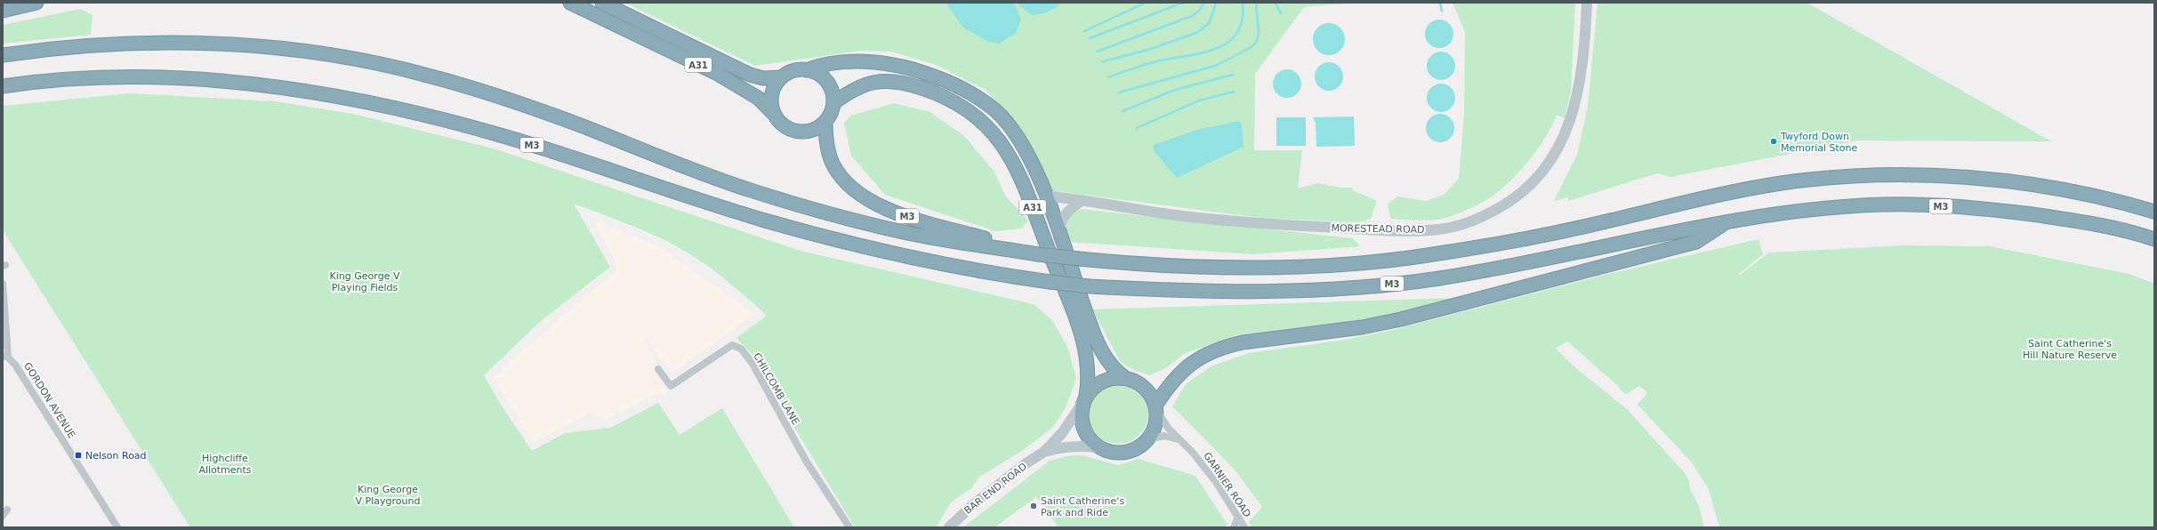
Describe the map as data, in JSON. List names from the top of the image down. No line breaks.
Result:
{"streets":{"highway":["A31","M3"],"street":["MORESTEAD ROAD","CHILCOMB LANE","GORDON AVENUE","GARNIER ROAD","BAR END ROAD"]},"crossings":[["A31","M3"],["A31","MORESTEAD ROAD"],["A31","GARNIER ROAD"],["A31","BAR END ROAD"],["M3","GARNIER ROAD"],["M3","BAR END ROAD"],["GARNIER ROAD","BAR END ROAD"]],"parks":["King George V Playing Fields","Saint Catherine's Hill Nature Reserve","Highcliffe Allotments","King George V Playground"],"places":{"other":["Twyford Down Memorial Stone","Saint Catherine's Park and Ride"],"transit":["Nelson Road"]}}
